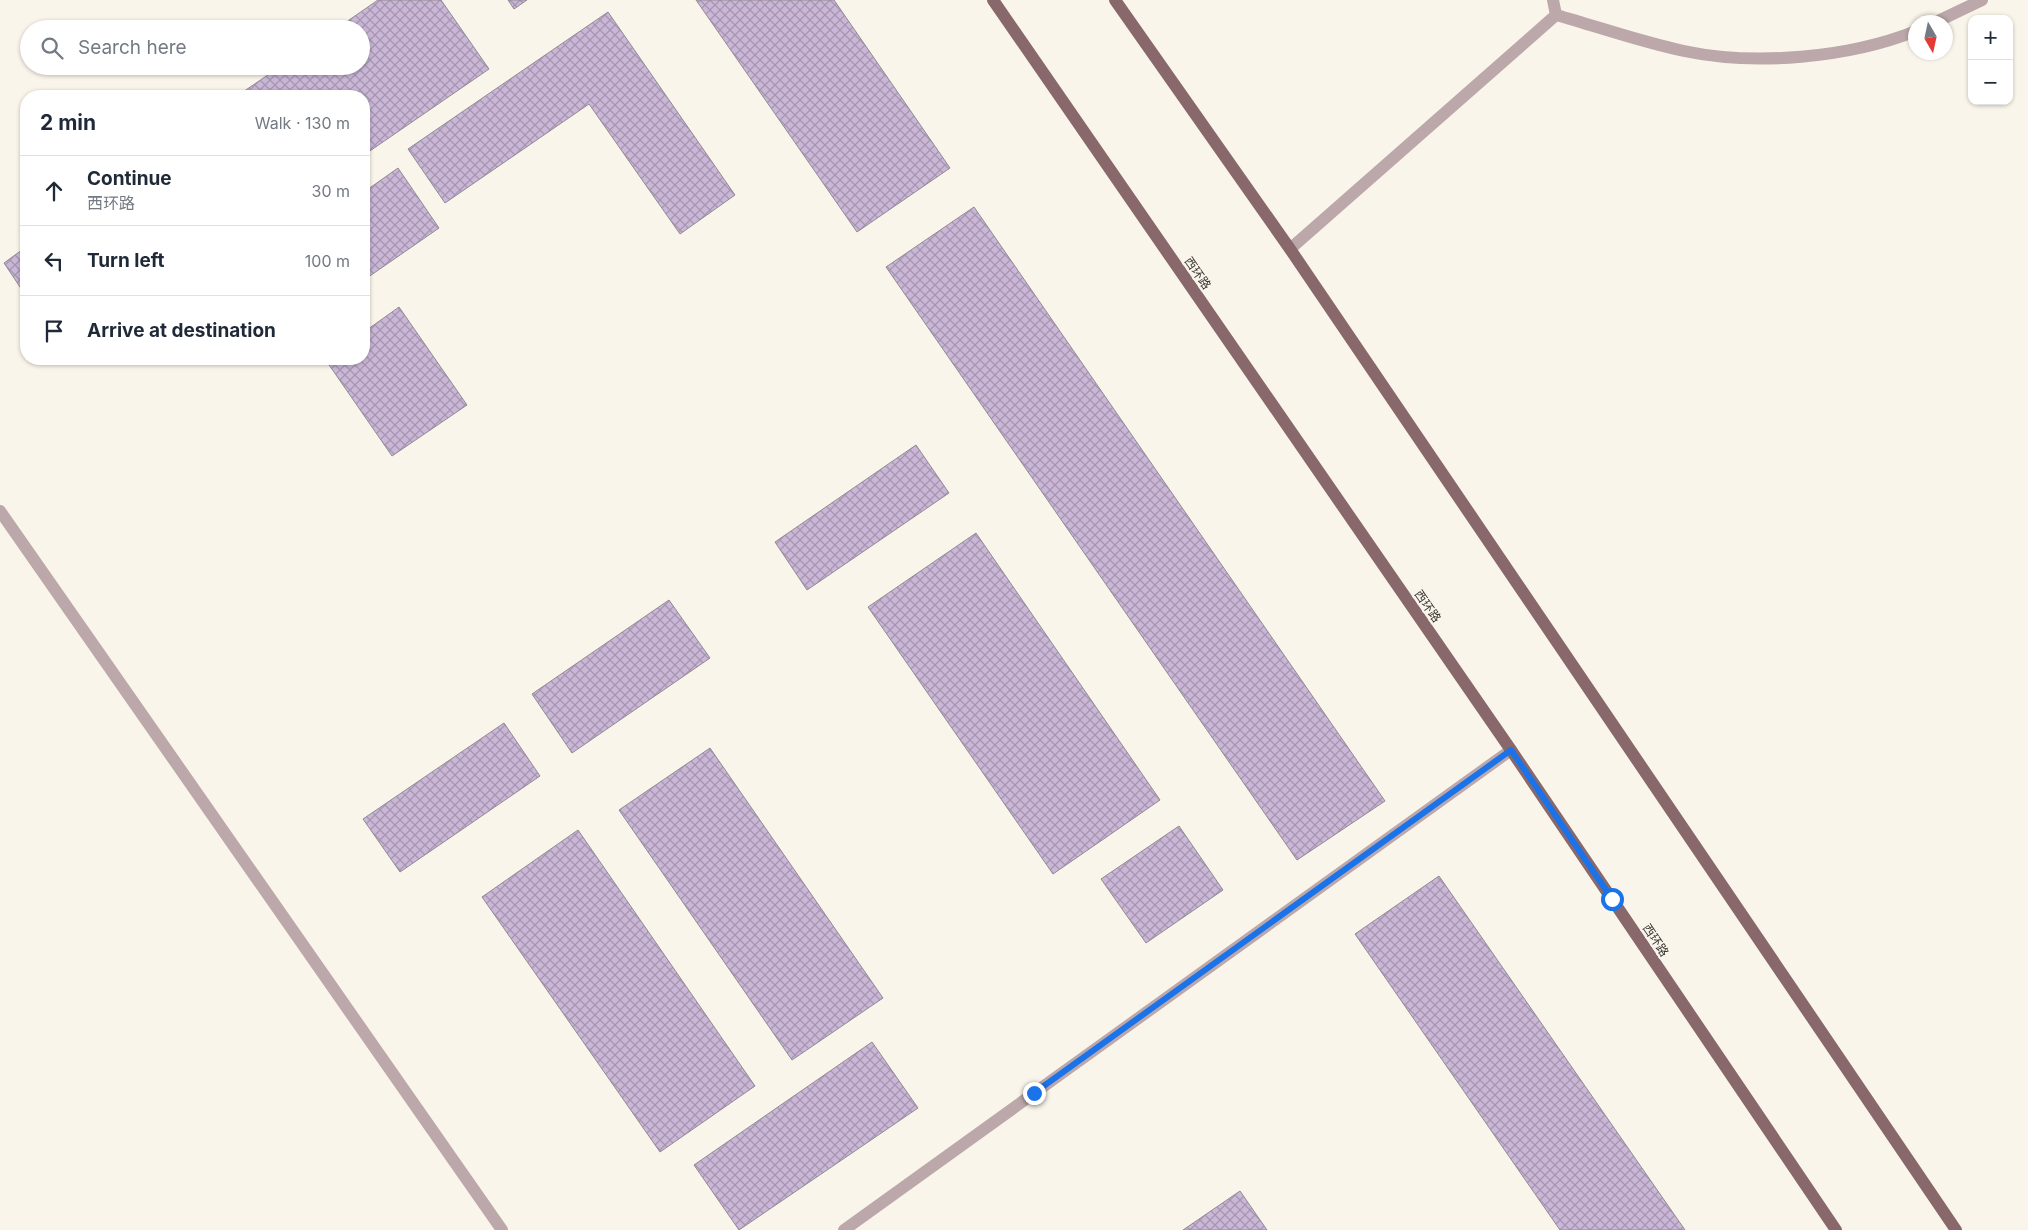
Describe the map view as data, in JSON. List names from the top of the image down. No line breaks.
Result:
{"streets":{"main road":["西环路"]},"north":"bottom","page":{"map_buttons":["+","−"],"search":"Search here","heading":["2 min","Walk · 130 m"],"list":[["Continue","西环路","30 m"],["Turn left","100 m"],"Arrive at destination"]}}
